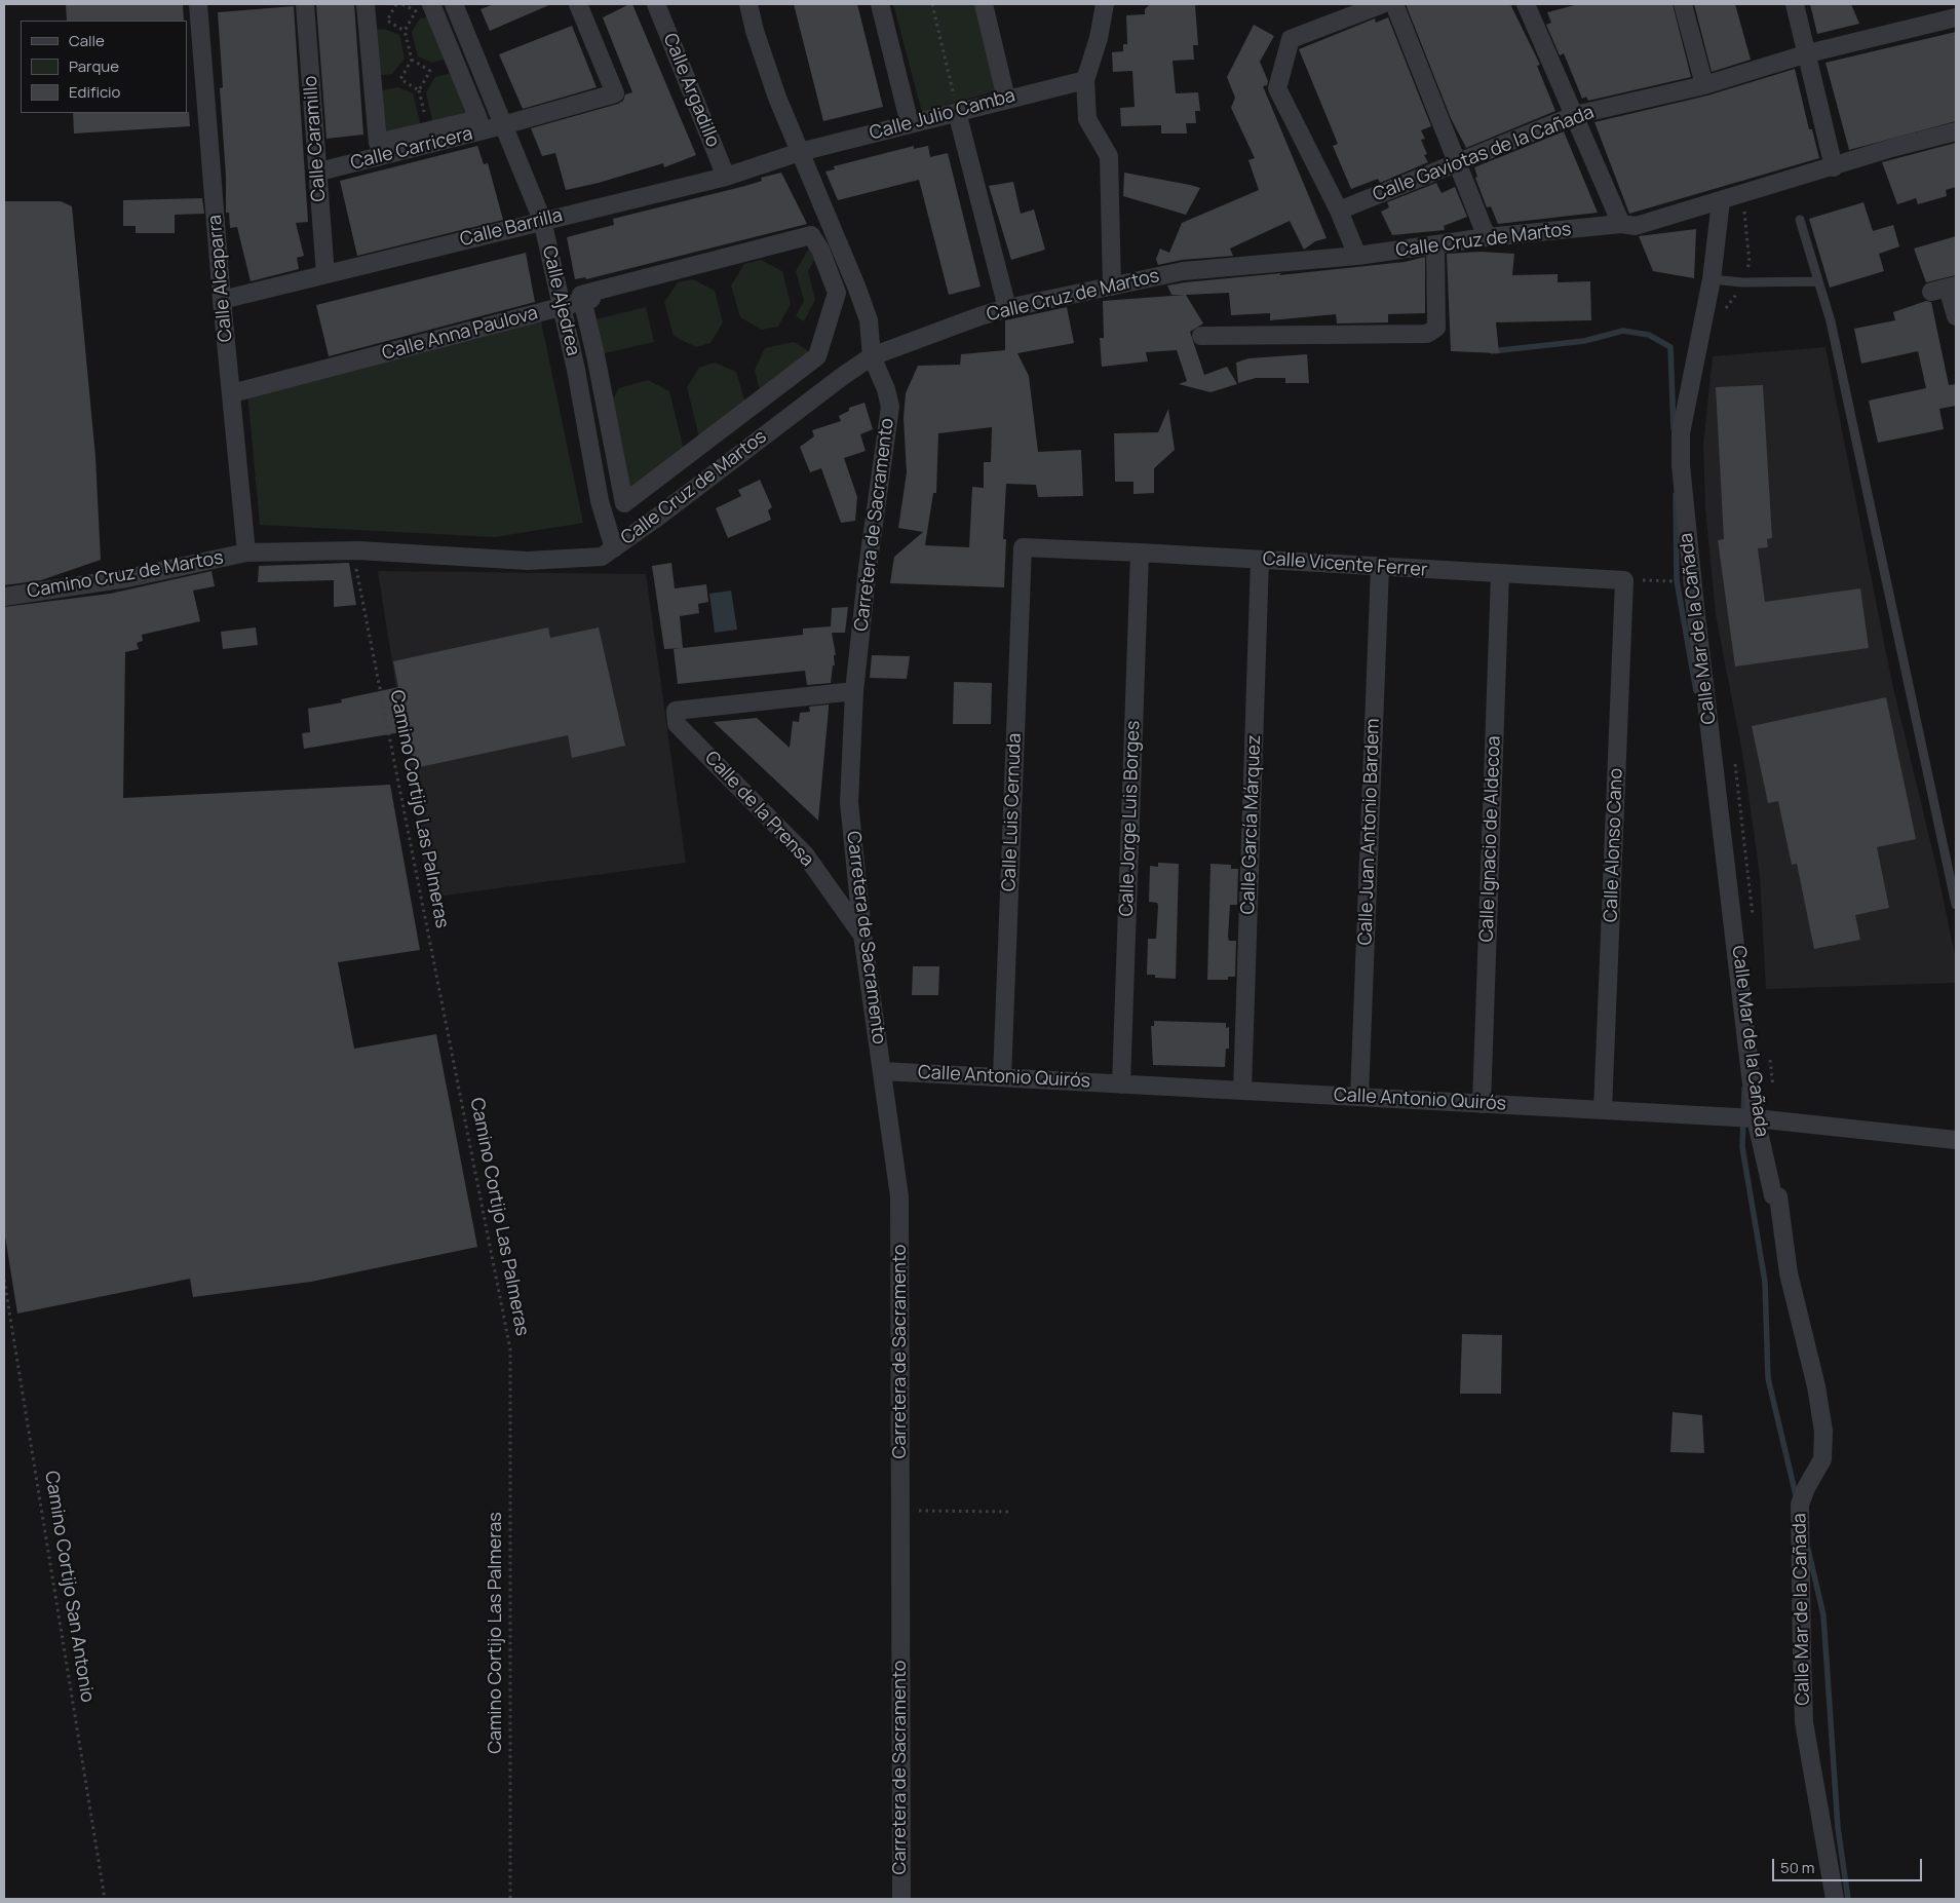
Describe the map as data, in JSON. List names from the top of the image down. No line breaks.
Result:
{"streets":{"street":["Calle Argadillo","Calle Julio Camba","Calle Caramillo","Calle Carricera","Calle Gaviotas de la Cañada","Calle Barrilla","Calle Cruz de Martos","Calle Alcaparra","Calle Ajedrea","Calle Anna Paulova","Carretera de Sacramento","Calle Vicente Ferrer","Camino Cruz de Martos","Calle Mar de la Cañada","Calle de la Prensa","Calle Luis Cernuda","Calle Jorge Luis Borges","Calle García Márquez","Calle Juan Antonio Bardem","Calle Ignacio de Aldecoa","Calle Alonso Cano","Calle Antonio Quirós"],"path":["Camino Cortijo Las Palmeras","Camino Cortijo San Antonio"]},"crossings":[["Calle Argadillo","Calle Barrilla"],["Calle Julio Camba","Calle Barrilla"],["Calle Julio Camba","Carretera de Sacramento"],["Calle Caramillo","Calle Carricera"],["Calle Caramillo","Calle Barrilla"],["Calle Carricera","Calle Ajedrea"],["Calle Barrilla","Calle Alcaparra"],["Calle Barrilla","Calle Ajedrea"],["Calle Barrilla","Carretera de Sacramento"],["Calle Cruz de Martos","Calle Alcaparra"],["Calle Cruz de Martos","Calle Ajedrea"],["Calle Cruz de Martos","Carretera de Sacramento"],["Calle Cruz de Martos","Camino Cruz de Martos"],["Calle Cruz de Martos","Calle Mar de la Cañada"],["Calle Cruz de Martos","Camino Cortijo Las Palmeras"],["Calle Alcaparra","Calle Anna Paulova"],["Calle Alcaparra","Camino Cruz de Martos"],["Calle Ajedrea","Calle Anna Paulova"],["Calle Anna Paulova","Carretera de Sacramento"],["Carretera de Sacramento","Calle de la Prensa"],["Carretera de Sacramento","Calle Antonio Quirós"],["Calle Vicente Ferrer","Calle Luis Cernuda"],["Calle Vicente Ferrer","Calle Jorge Luis Borges"],["Calle Vicente Ferrer","Calle García Márquez"],["Calle Vicente Ferrer","Calle Juan Antonio Bardem"],["Calle Vicente Ferrer","Calle Ignacio de Aldecoa"],["Calle Vicente Ferrer","Calle Alonso Cano"],["Calle Mar de la Cañada","Calle Antonio Quirós"],["Calle Luis Cernuda","Calle Antonio Quirós"],["Calle Jorge Luis Borges","Calle Antonio Quirós"],["Calle García Márquez","Calle Antonio Quirós"],["Calle Juan Antonio Bardem","Calle Antonio Quirós"],["Calle Ignacio de Aldecoa","Calle Antonio Quirós"],["Calle Alonso Cano","Calle Antonio Quirós"]],"legend":["Calle","Parque","Edificio"],"scale_bar":"50 m"}
